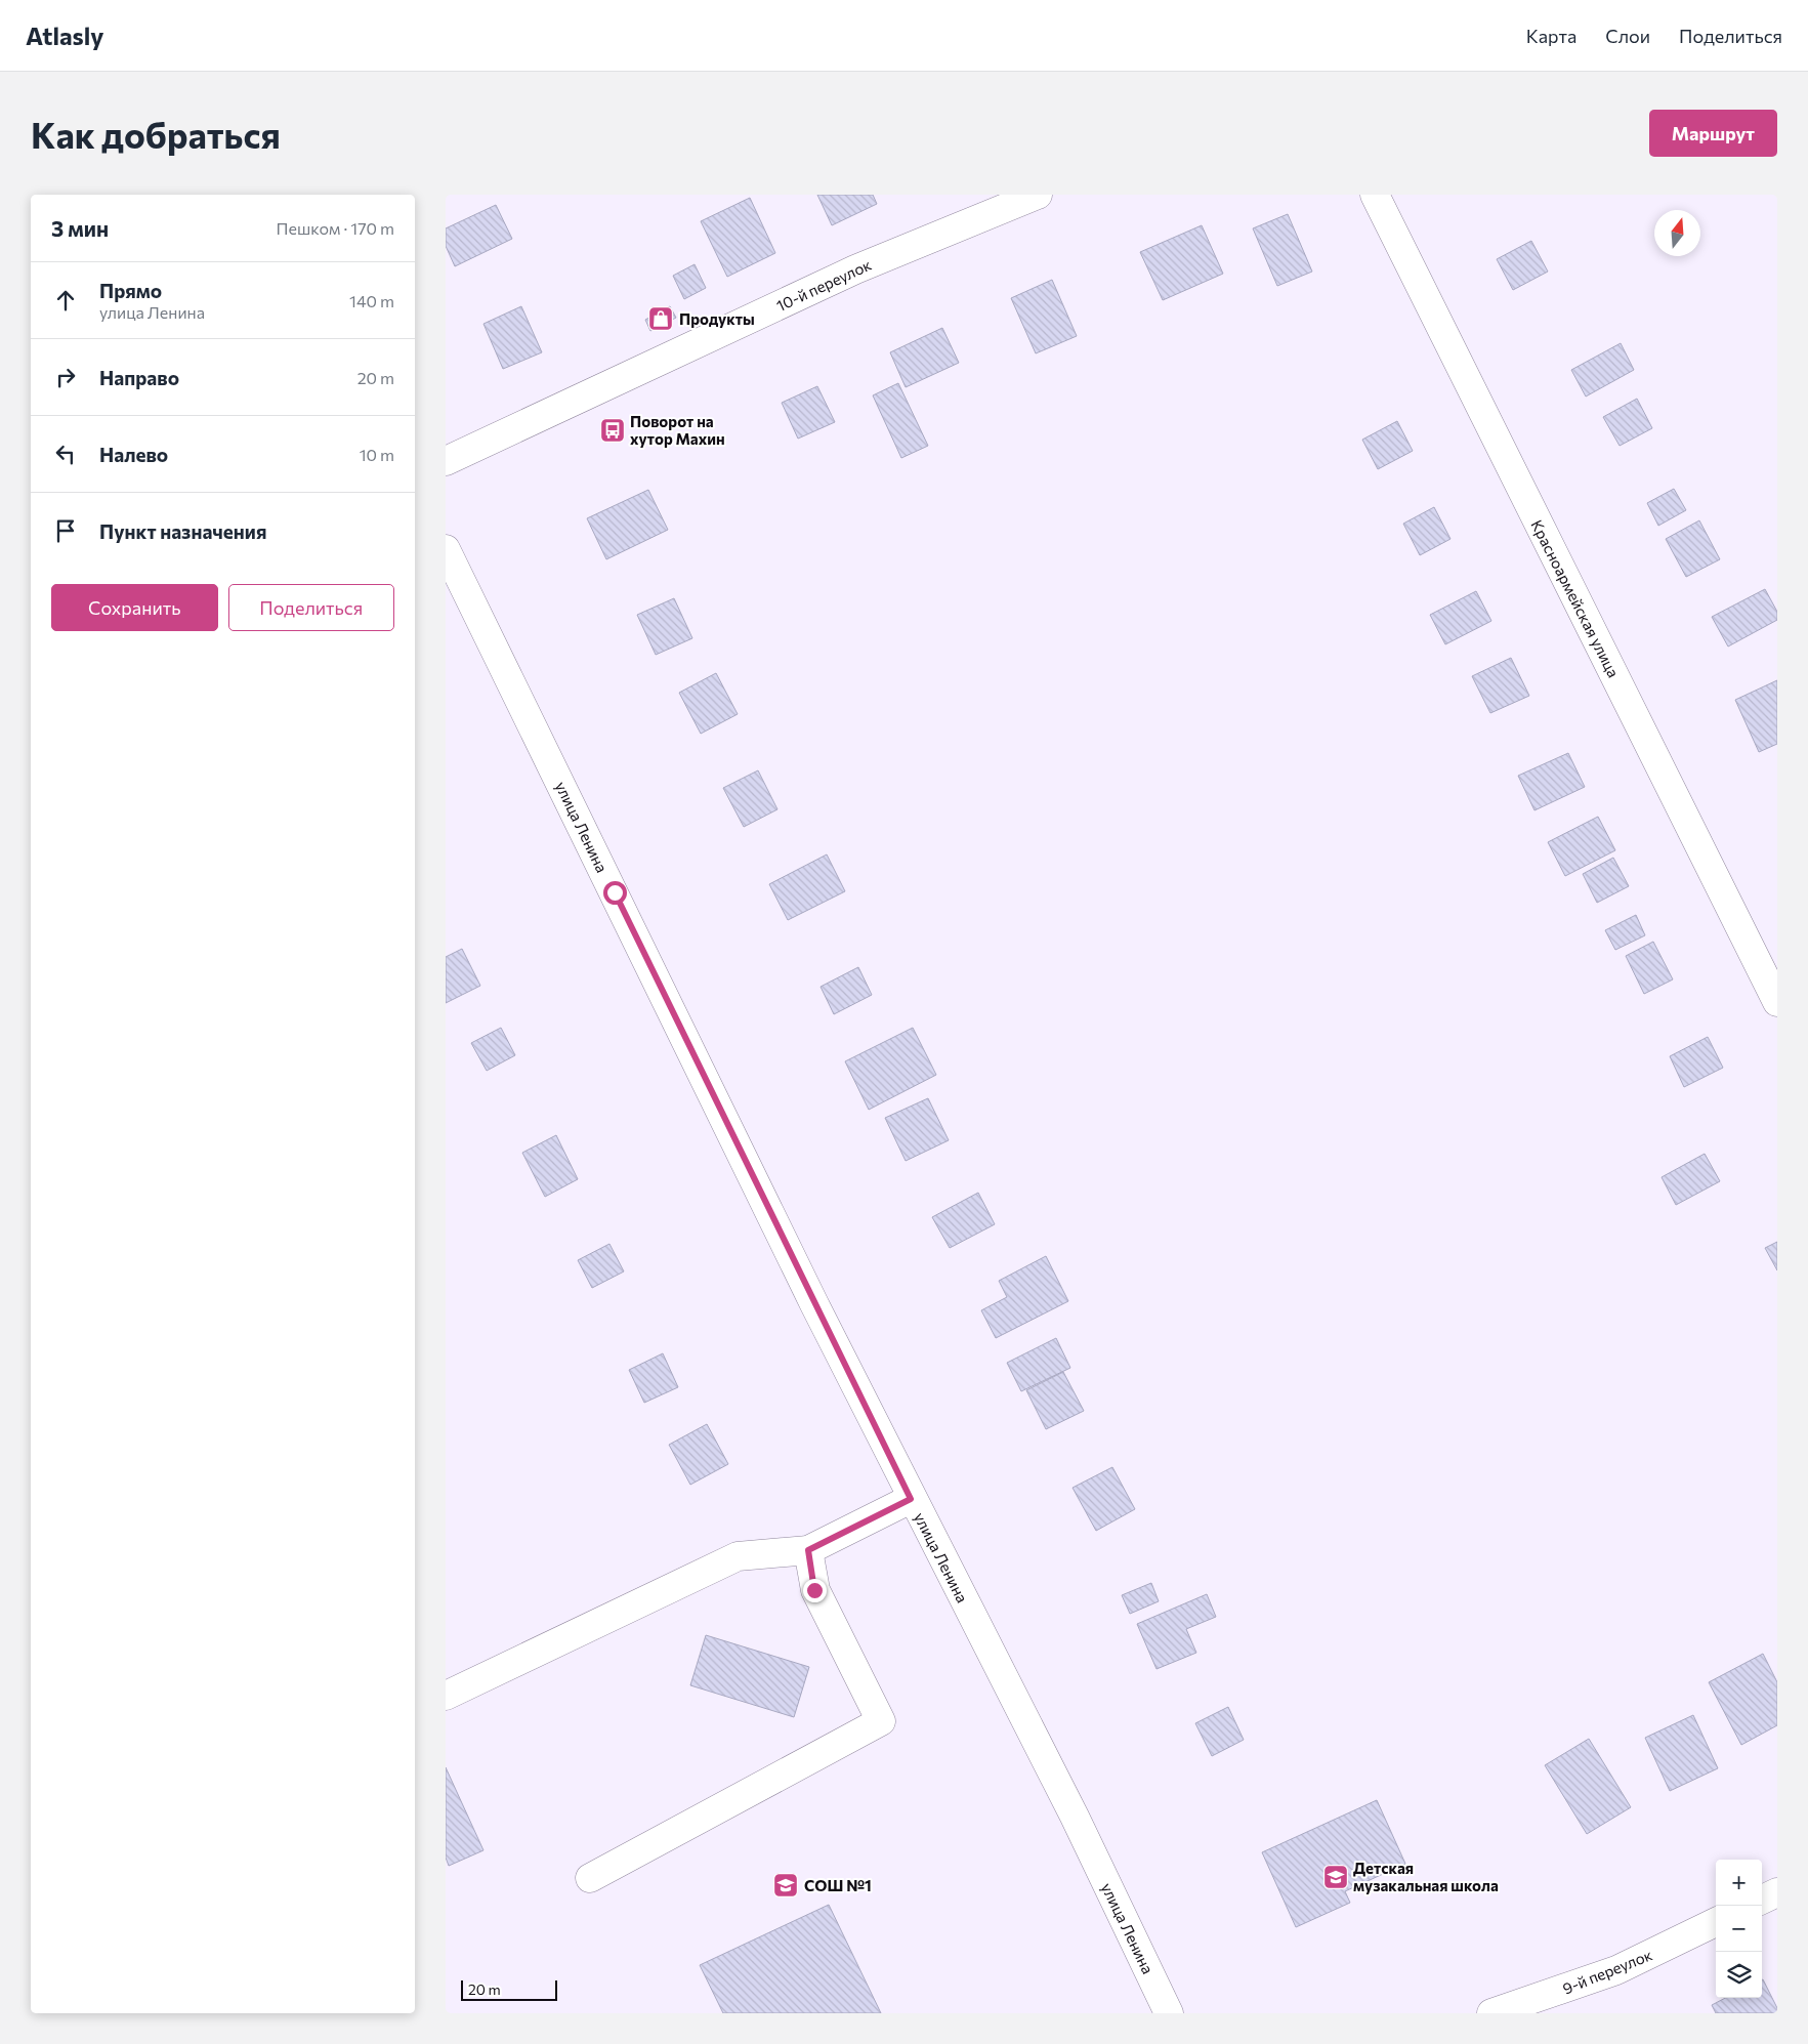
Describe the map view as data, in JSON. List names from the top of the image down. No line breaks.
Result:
{"streets":{"street":["10-й переулок","Красноармейская улица","улица Ленина","9-й переулок"]},"places":{"shop":["Продукты"],"bus stop":["Поворот на хутор Махин"],"school or university":["Детская музакальная школа","СОШ №1"]},"scale_bar":"20 m","north":"top","page":{"header":"Atlasly","nav":["Карта","Слои","Поделиться"],"buttons":["Маршрут",["Сохранить","Поделиться"]],"title":"Как добраться","heading":["3 мин","Пешком · 170 m"],"list":[["Прямо","улица Ленина","140 m"],["Направо","20 m"],["Налево","10 m"],"Пункт назначения"],"map_buttons":["+","−"],"scale":"20 m"}}
